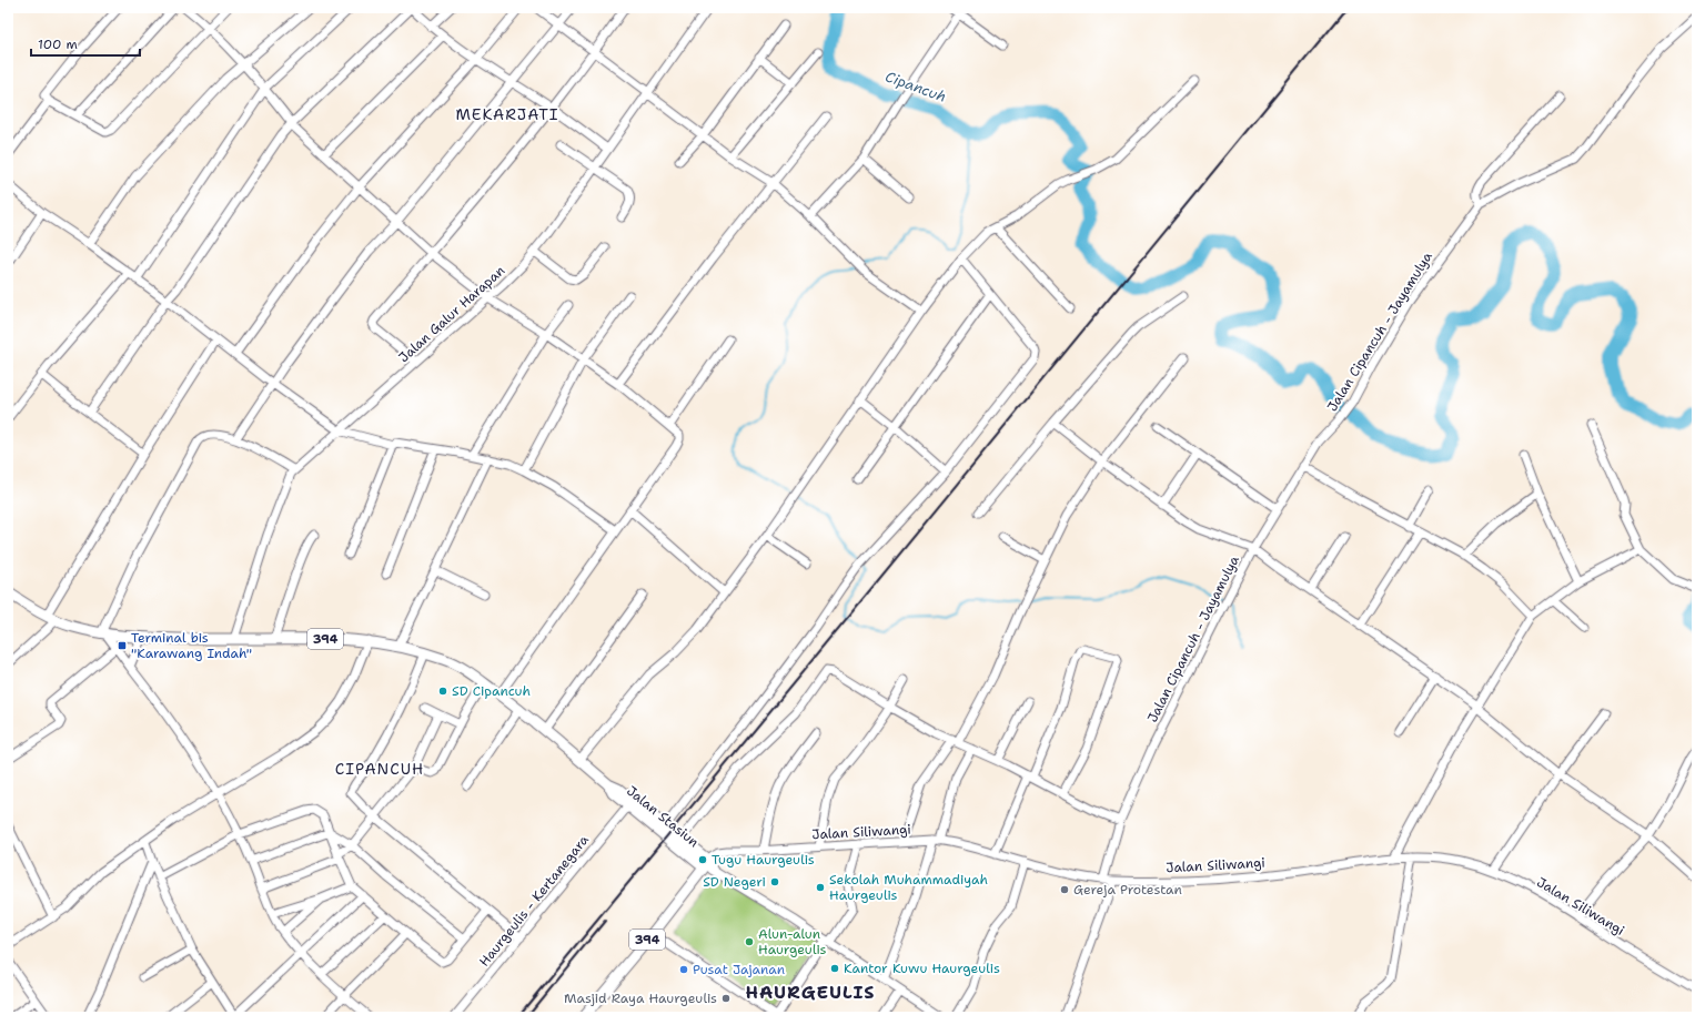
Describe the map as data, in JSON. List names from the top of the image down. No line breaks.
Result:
{"streets":{"main road":["394","Jalan Stasiun"],"street":["Jalan Galur Harapan","Jalan Cipancuh - Jayamulya","Jalan Siliwangi","Haurgeulis - Kertanegara"]},"crossings":[["Jalan Galur Harapan","394"],["Jalan Cipancuh - Jayamulya","Jalan Siliwangi"],["394","Jalan Stasiun"],["394","Jalan Siliwangi"],["394","Haurgeulis - Kertanegara"],["Jalan Stasiun","Jalan Siliwangi"],["Jalan Stasiun","Haurgeulis - Kertanegara"]],"districts":["MEKARJATI","CIPANCUH","HAURGEULIS"],"water":["Cipancuh"],"places":{"transit":["Terminal bis \"Karawang Indah\""],"other":["SD Cipancuh","Tugu Haurgeulis","SD Negeri","Sekolah Muhammadiyah Haurgeulis","Gereja Protestan","Alun-alun Haurgeulis","Kantor Kuwu Haurgeulis","Pusat Jajanan","Masjid Raya Haurgeulis"]},"scale_bar":"100 m"}
